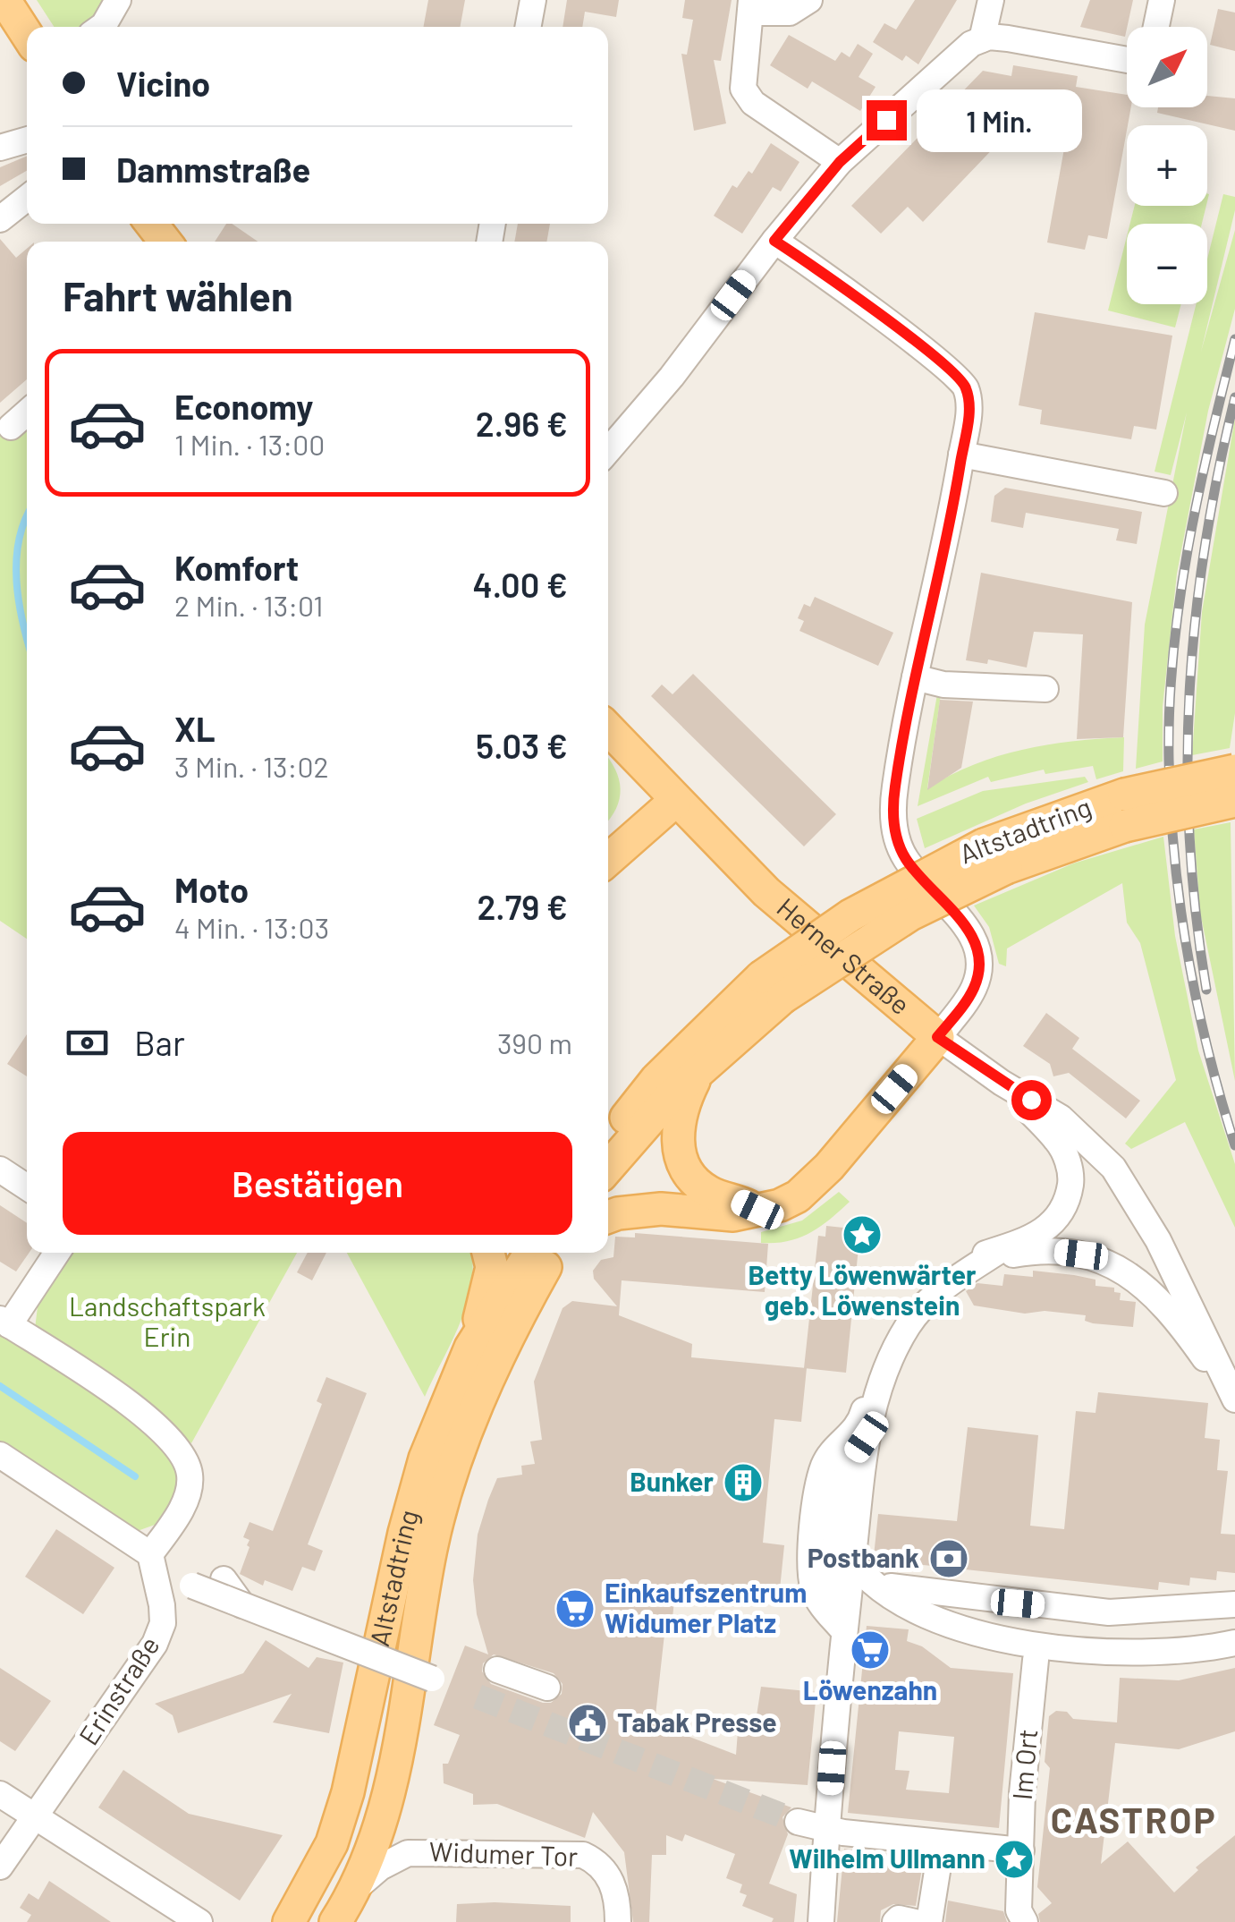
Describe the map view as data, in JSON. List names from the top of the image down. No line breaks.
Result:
{"streets":{"main road":["Altstadtring","Herner Straße"],"street":["Erinstraße","Im Ort","Widumer Tor"]},"crossings":[["Altstadtring","Widumer Tor"]],"districts":["CASTROP"],"parks":["Landschaftspark Erin"],"places":{"place":["Betty Löwenwärter geb. Löwenstein","Wilhelm Ullmann"],"building":["Bunker"],"bank":["Postbank"],"supermarket":["Einkaufszentrum Widumer Platz","Löwenzahn"],"public building":["Tabak Presse"]},"north":"top right","page":{"map_buttons":["+","−"],"banner":["Vicino","Dammstraße"],"bubble":"1 Min.","heading":"Fahrt wählen","list":[{"name":"Economy","note":"1 Min. · 13:00","value":"2.96 €"},{"name":"Komfort","note":"2 Min. · 13:01","value":"4.00 €"},{"name":"XL","note":"3 Min. · 13:02","value":"5.03 €"},{"name":"Moto","note":"4 Min. · 13:03","value":"2.79 €"}],"pay":["Bar","390 m"],"buttons":"Bestätigen"}}
